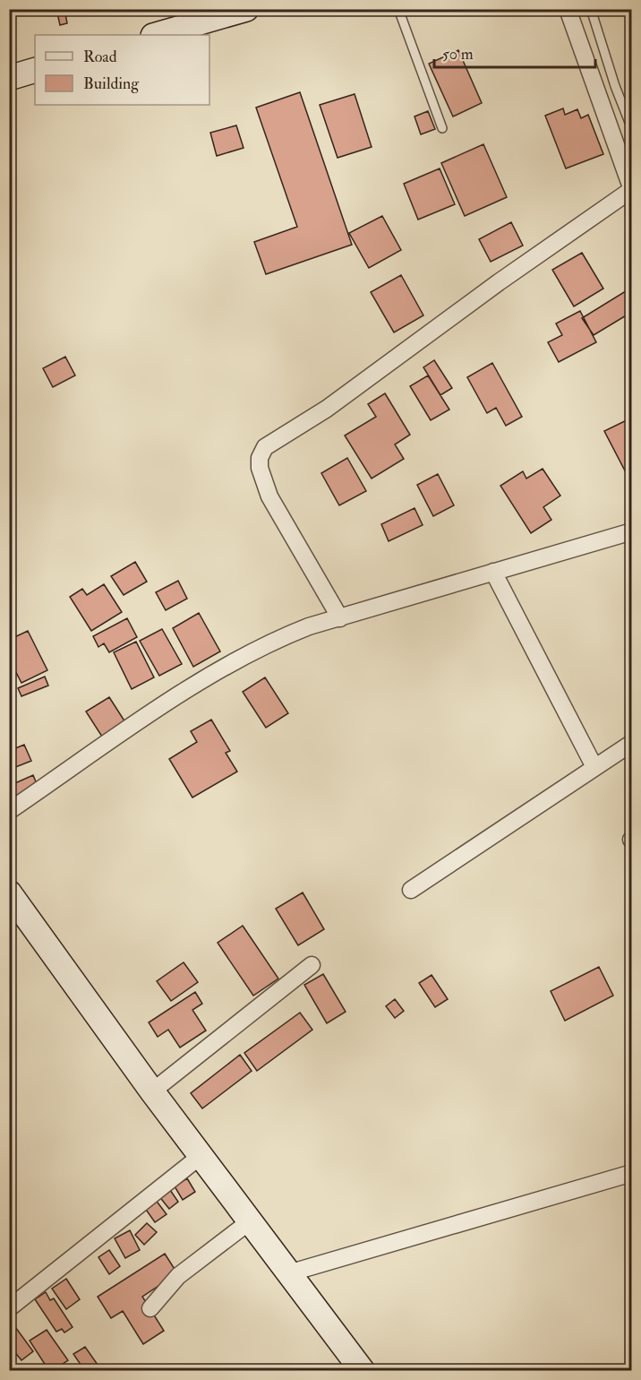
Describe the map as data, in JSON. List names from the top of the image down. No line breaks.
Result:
{"legend":["Road","Building"],"scale_bar":"50 m"}
